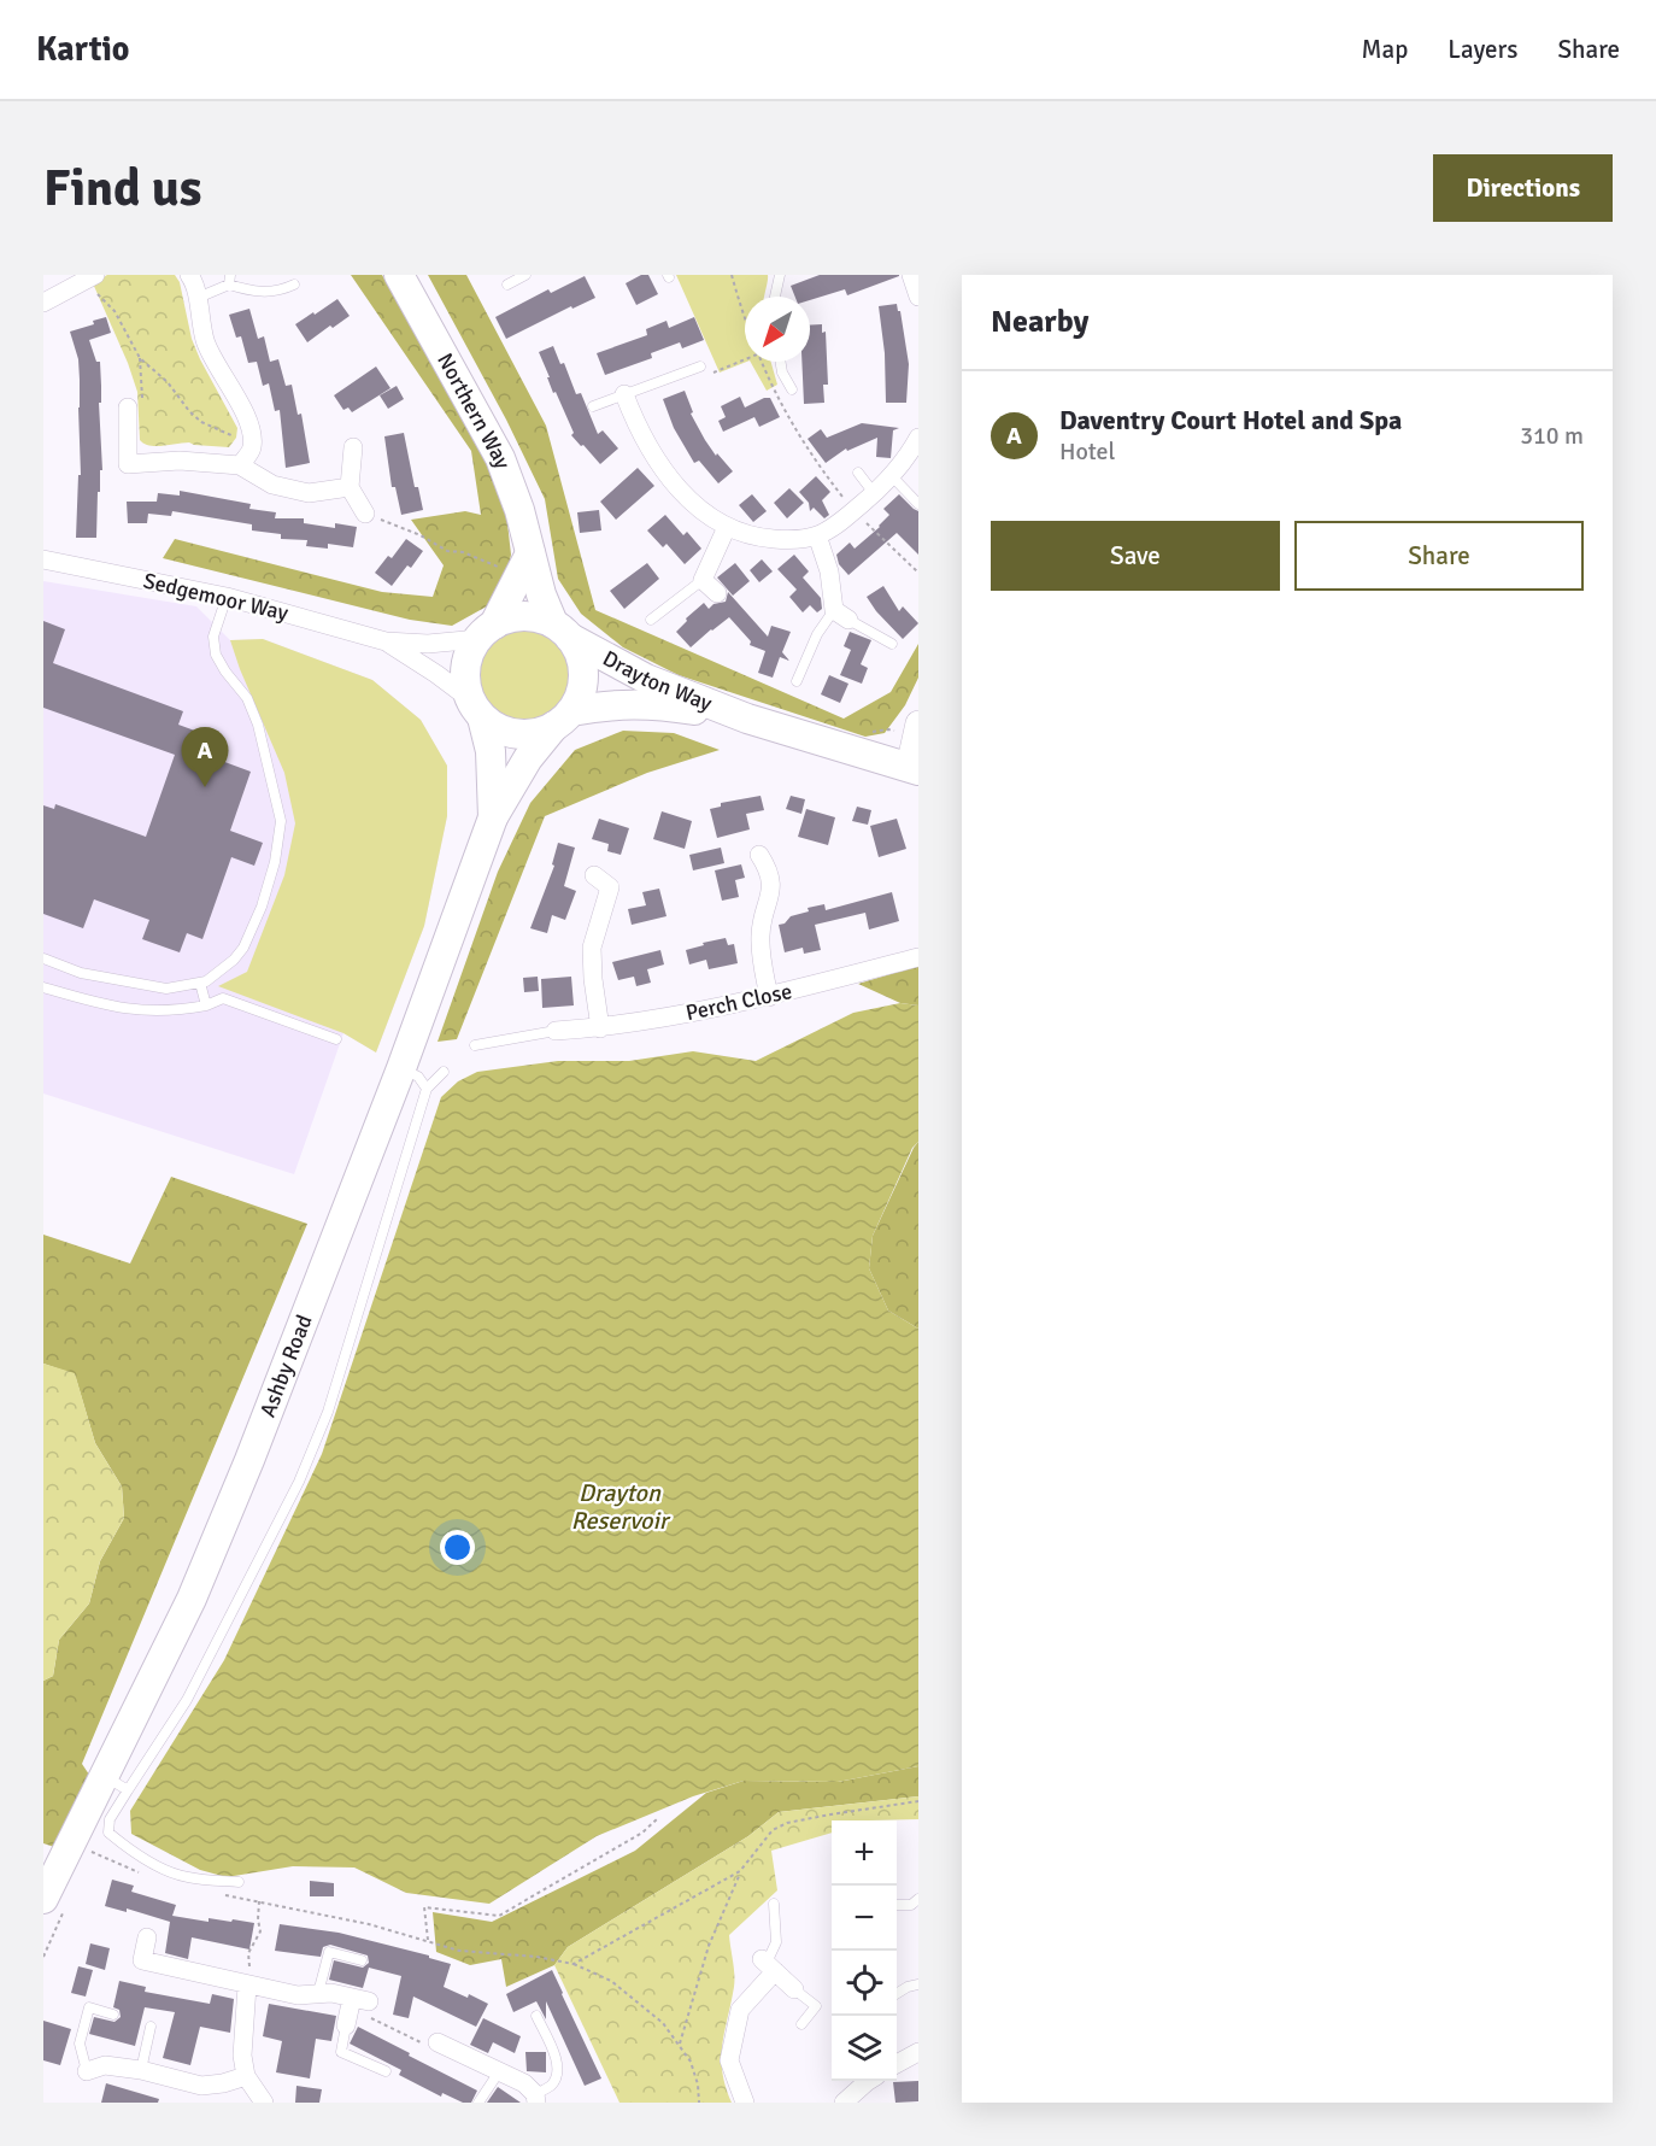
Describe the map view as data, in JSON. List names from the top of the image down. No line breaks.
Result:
{"streets":{"main road":["Northern Way","Drayton Way","Ashby Road"],"street":["Sedgemoor Way","Perch Close"]},"crossings":[["Northern Way","Sedgemoor Way"],["Northern Way","Drayton Way"],["Northern Way","Ashby Road"],["Sedgemoor Way","Drayton Way"],["Sedgemoor Way","Ashby Road"],["Drayton Way","Ashby Road"]],"water":["Drayton Reservoir"],"north":"bottom left","page":{"header":"Kartio","nav":["Map","Layers","Share"],"buttons":["Directions",["Save","Share"]],"title":"Find us","heading":"Nearby","list":[{"mark":"A","name":"Daventry Court Hotel and Spa","note":"Hotel","value":"310 m"}],"pins":"A","map_buttons":["+","−"]}}
